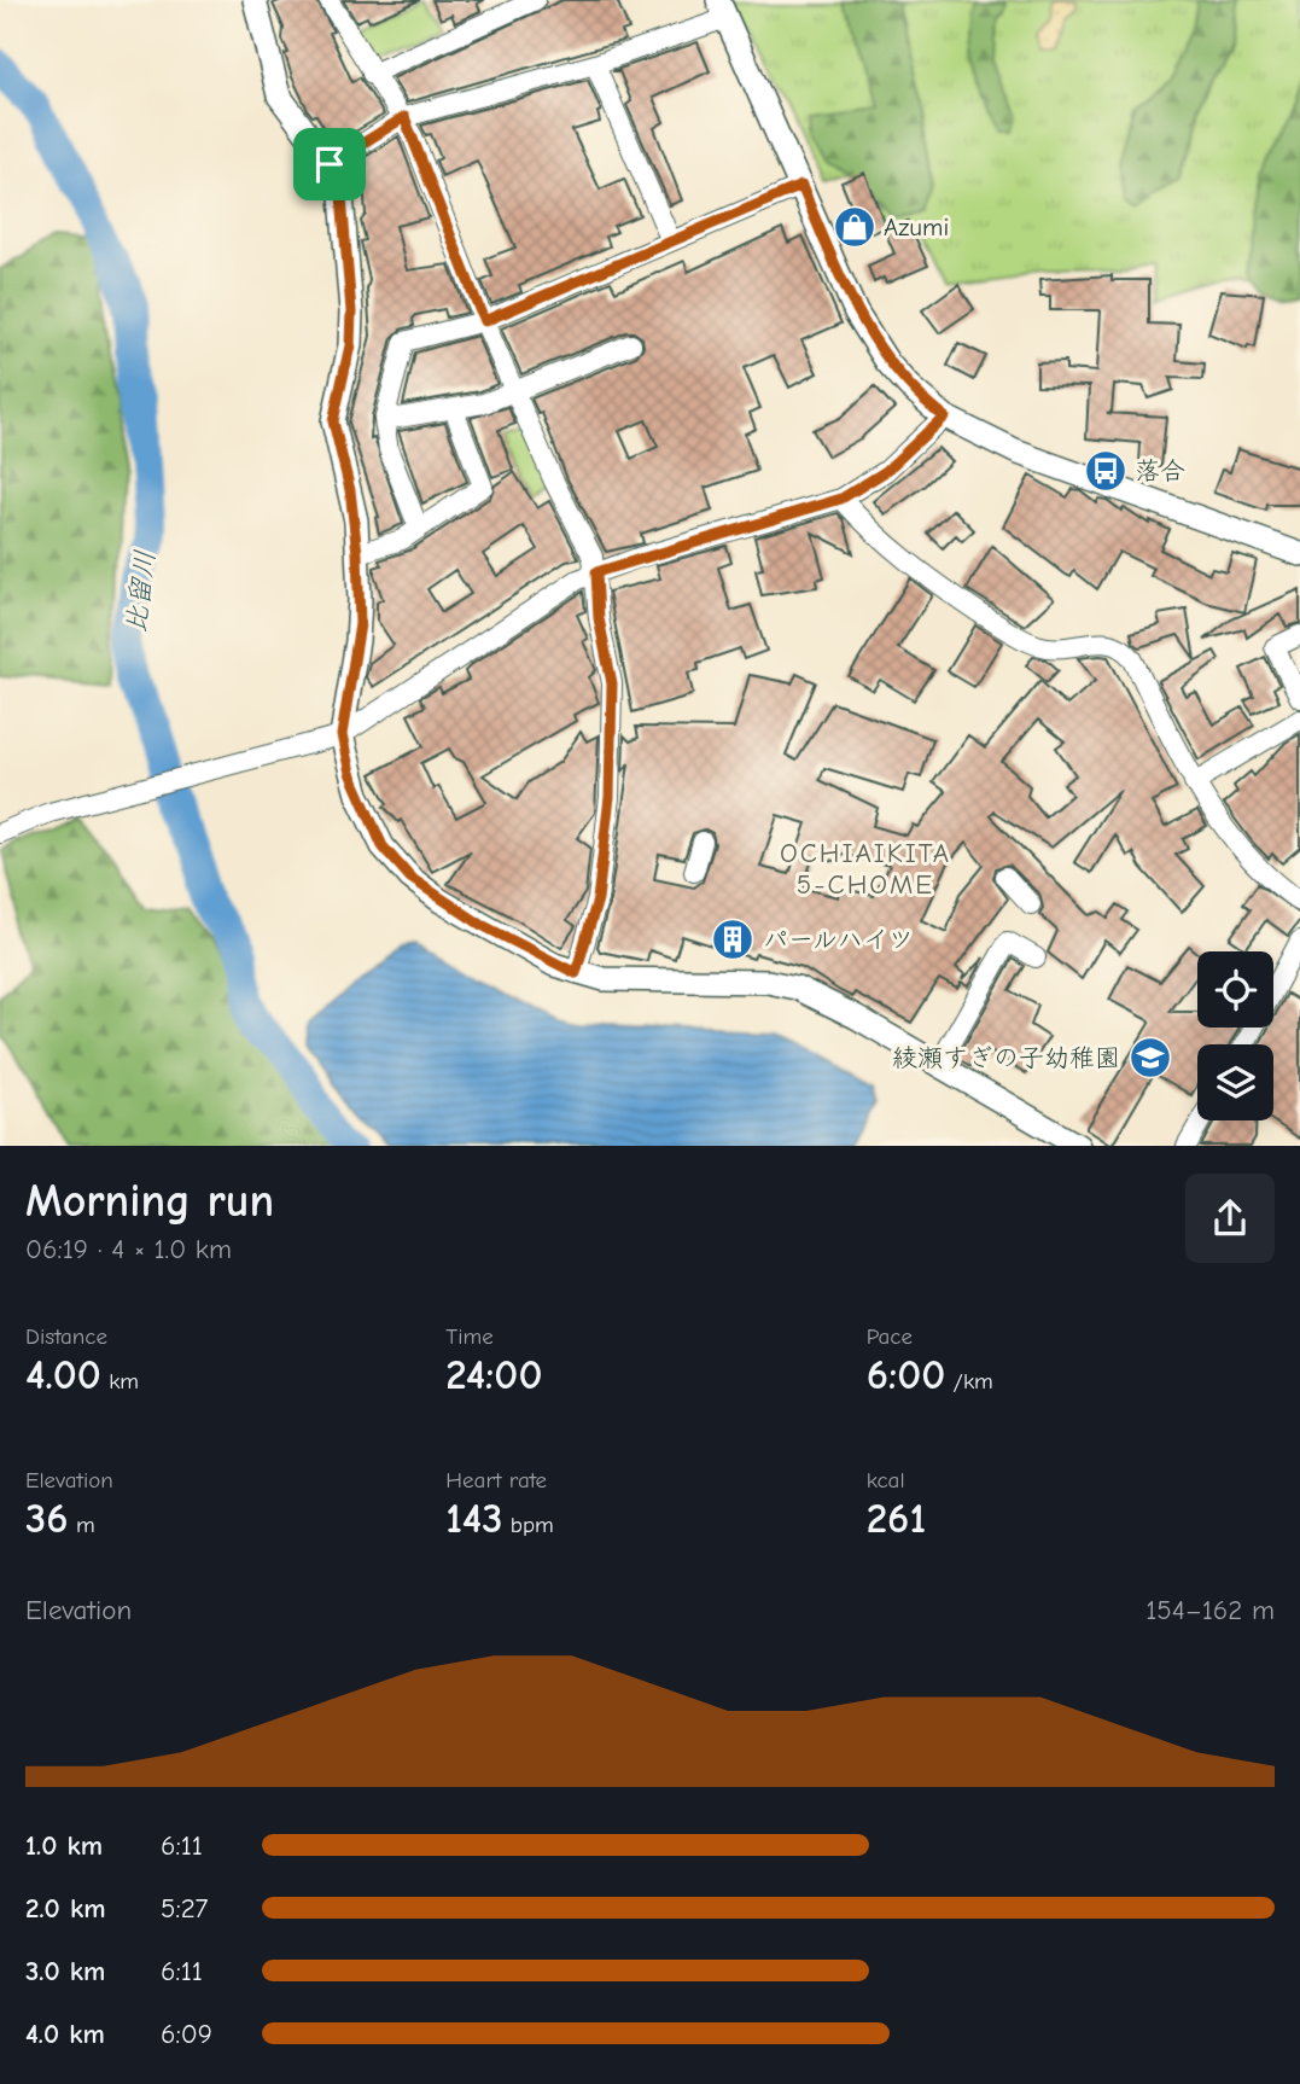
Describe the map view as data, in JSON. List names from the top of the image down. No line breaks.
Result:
{"districts":["OCHIAIKITA 5-CHOME"],"water":["比留川"],"places":{"shop":["Azumi"],"bus stop":["落合"],"building":["パールハイツ"],"school or university":["綾瀬すぎの子幼稚園"]},"page":{"heading":["Morning run","06:19 · 4 × 1.0 km"],"stats":[["Distance","4.00 km"],["Time","24:00"],["Pace","6:00 /km"],["Elevation","36 m"],["Heart rate","143 bpm"],["kcal","261"]],"chart":["Elevation","154–162 m"],"list":[{"name":"1.0 km","note":"6:11"},{"name":"2.0 km","note":"5:27"},{"name":"3.0 km","note":"6:11"},{"name":"4.0 km","note":"6:09"}]}}
